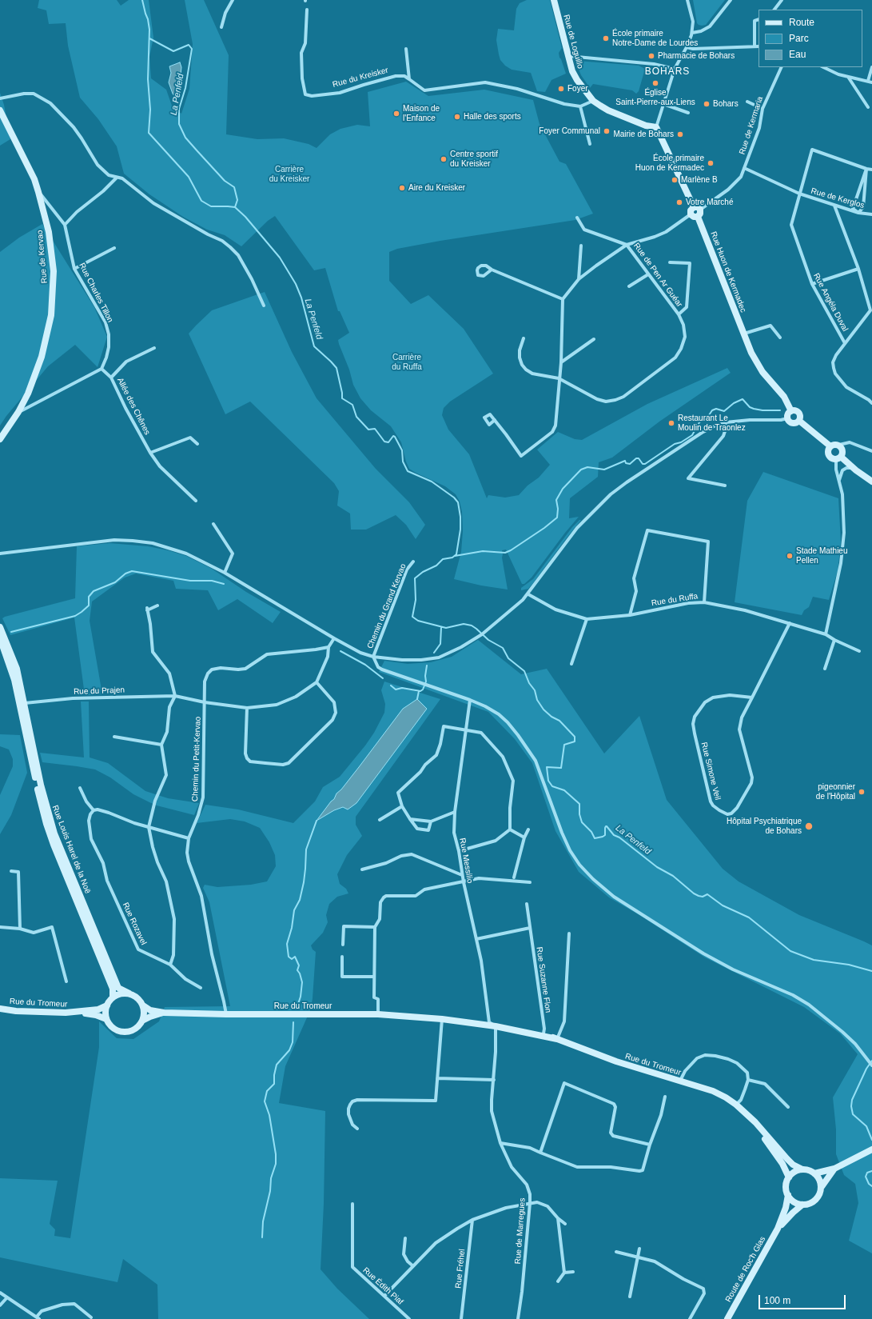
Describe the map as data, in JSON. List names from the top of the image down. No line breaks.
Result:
{"streets":{"main road":["Rue de Loguillo","Rue de Kervao","Rue Huon de Kermadec","Rue Louis Harel de la Noë","Rue du Tromeur","Route de Roc'h Glas"],"street":["Rue du Kreisker","Rue de Kermaria","Rue de Kerglos","Rue de Pen Ar Guéar","Rue Charles Tillon","Rue Angéla Duval","Allée des Chênes","Rue du Ruffa","Chemin du Grand Kervao","Rue du Prajen","Chemin du Petit-Kervao","Rue Simone Veil","Rue Messilio","Rue Rozavel","Rue Suzanne Flon","Rue de Marregues","Rue Fréhel","Rue Édith Piaf"]},"crossings":[["Rue de Kermaria","Rue de Kerglos"],["Rue de Kermaria","Rue Huon de Kermadec"],["Rue de Kermaria","Rue de Pen Ar Guéar"],["Rue de Kerglos","Rue Angéla Duval"],["Rue Huon de Kermadec","Rue de Pen Ar Guéar"],["Rue Charles Tillon","Allée des Chênes"],["Rue du Prajen","Chemin du Petit-Kervao"],["Rue du Prajen","Rue Louis Harel de la Noë"],["Chemin du Petit-Kervao","Rue du Tromeur"],["Rue Louis Harel de la Noë","Rue du Tromeur"],["Rue Messilio","Rue du Tromeur"],["Rue Suzanne Flon","Rue du Tromeur"],["Rue du Tromeur","Rue de Marregues"],["Rue du Tromeur","Route de Roc'h Glas"]],"districts":["BOHARS"],"water":["La Penfeld"],"parks":["Carrière du Kreisker","Carrière du Ruffa"],"places":["École primaire Notre-Dame de Lourdes","Pharmacie de Bohars","Église Saint-Pierre-aux-Liens","Foyer","Bohars","Maison de l'Enfance","Halle des sports","Foyer Communal","Mairie de Bohars","Centre sportif du Kreisker","École primaire Huon de Kermadec","Marlène B","Aire du Kreisker","Votre Marché","Restaurant Le Moulin de Traonlez","Stade Mathieu Pellen","pigeonnier de l'Hôpital","Hôpital Psychiatrique de Bohars"],"legend":["Route","Parc","Eau"],"scale_bar":"100 m"}
